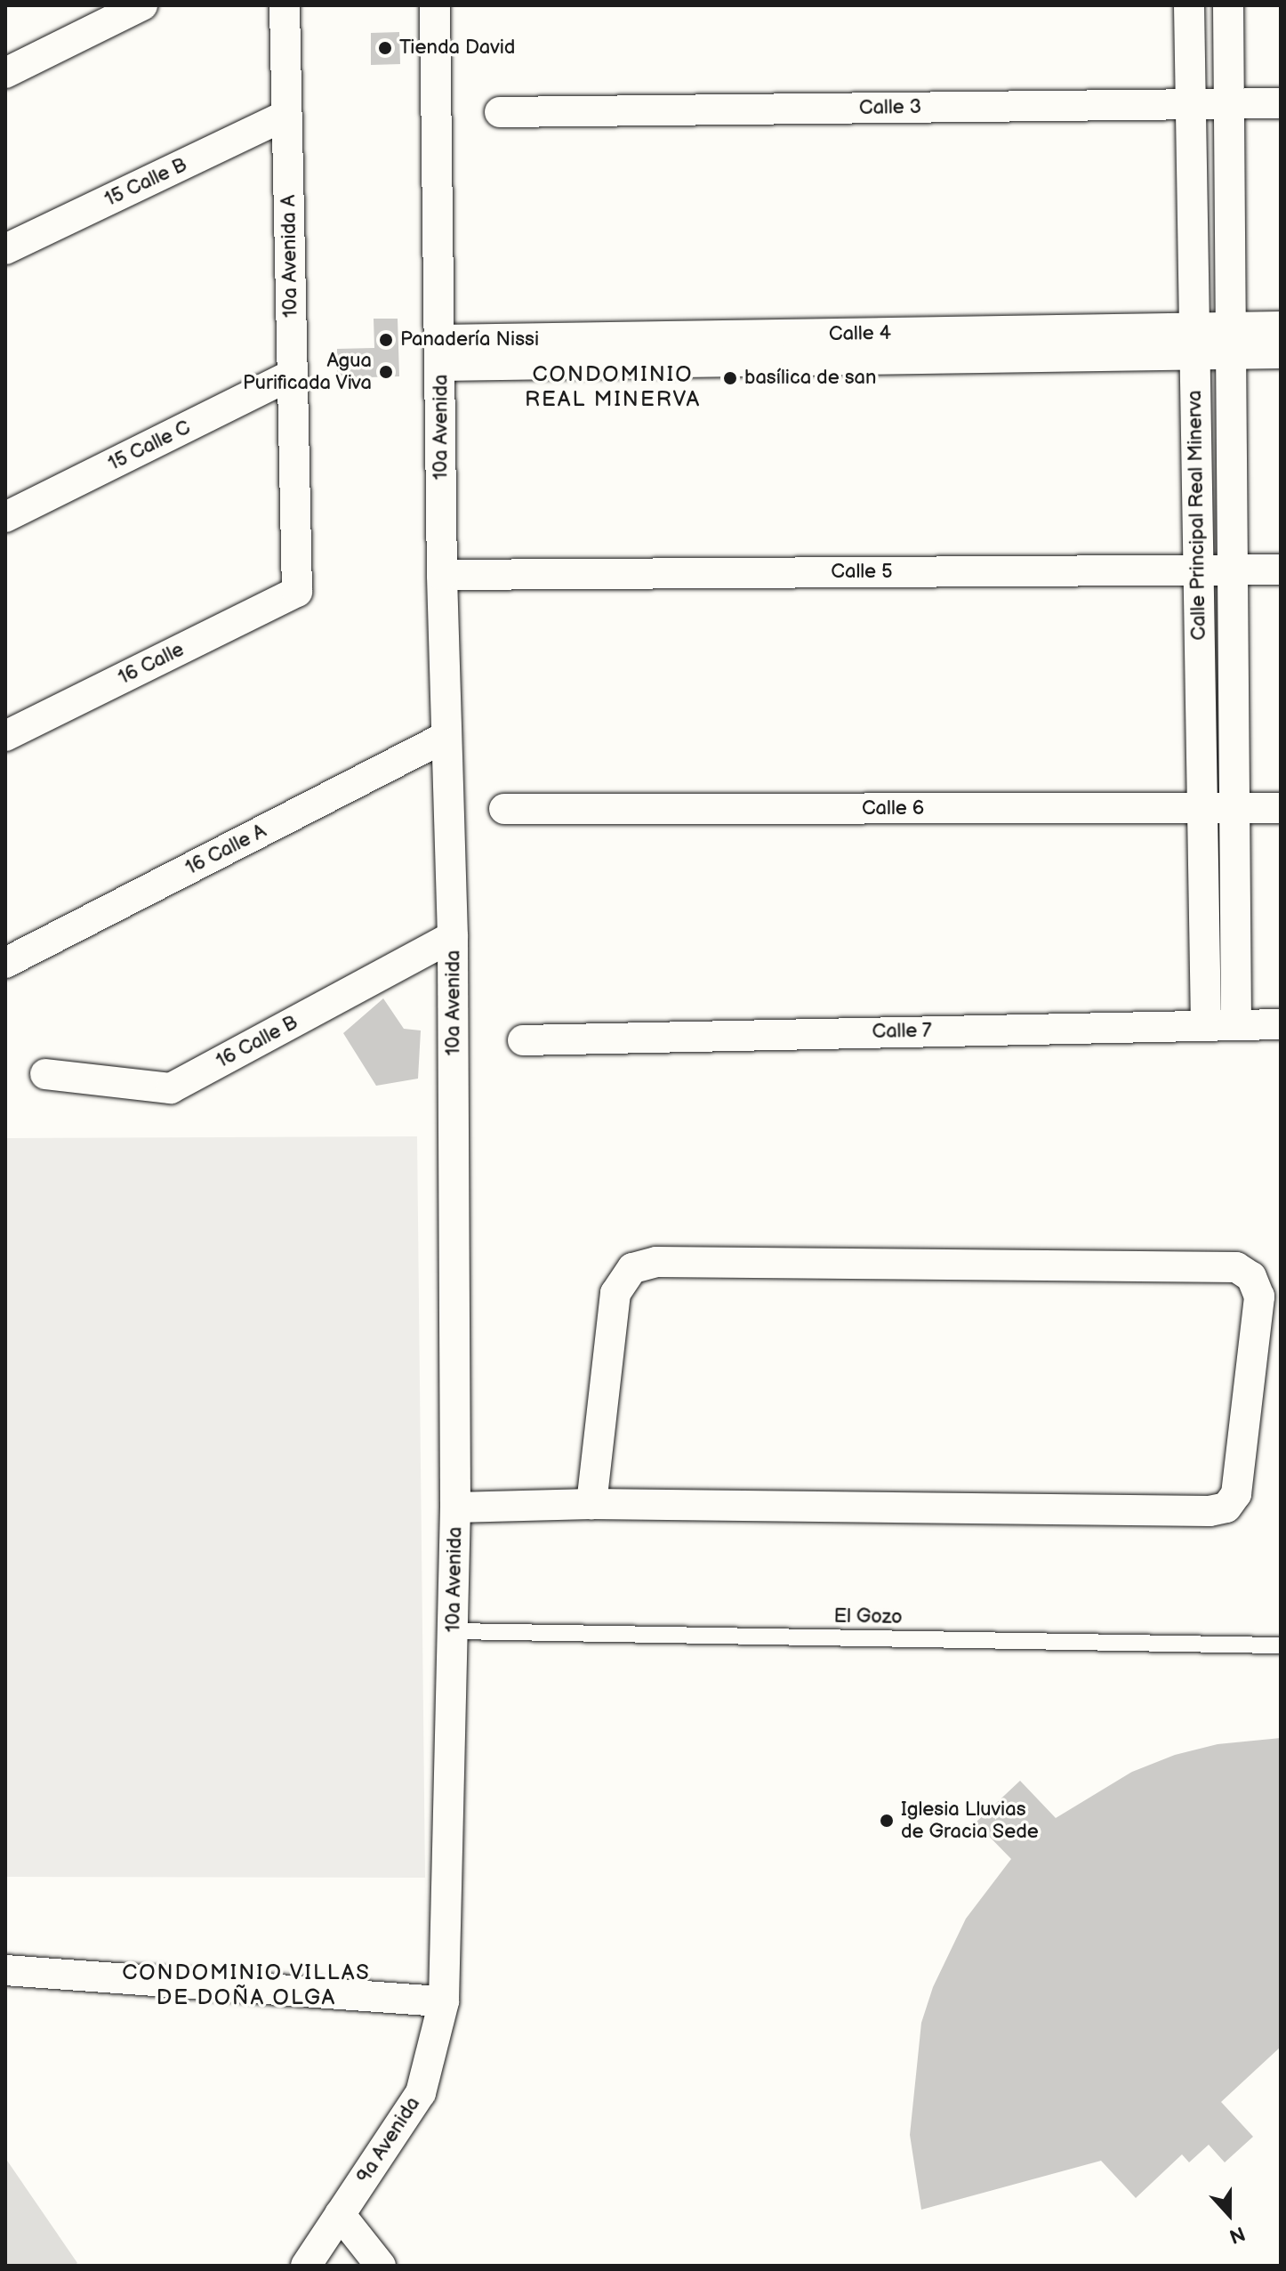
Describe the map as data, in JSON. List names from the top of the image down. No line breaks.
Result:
{"streets":{"street":["Calle 3","15 Calle B","10a Avenida A","Calle 4","10a Avenida","15 Calle C","Calle Principal Real Minerva","Calle 5","16 Calle","Calle 6","16 Calle A","Calle 7","16 Calle B","9a Avenida"],"lane":["El Gozo"]},"crossings":[["Calle 3","Calle Principal Real Minerva"],["15 Calle B","10a Avenida A"],["10a Avenida A","15 Calle C"],["10a Avenida A","16 Calle"],["Calle 4","10a Avenida"],["Calle 4","Calle Principal Real Minerva"],["10a Avenida","Calle 5"],["10a Avenida","16 Calle A"],["10a Avenida","16 Calle B"],["10a Avenida","El Gozo"],["10a Avenida","9a Avenida"],["Calle Principal Real Minerva","Calle 5"],["Calle Principal Real Minerva","Calle 6"],["Calle Principal Real Minerva","Calle 7"]],"districts":["CONDOMINIO REAL MINERVA","CONDOMINIO VILLAS DE DOÑA OLGA"],"places":["Tienda David","Panadería Nissi","Agua Purificada Viva","basílica de san","Iglesia Lluvias de Gracia Sede"],"north":"bottom"}
